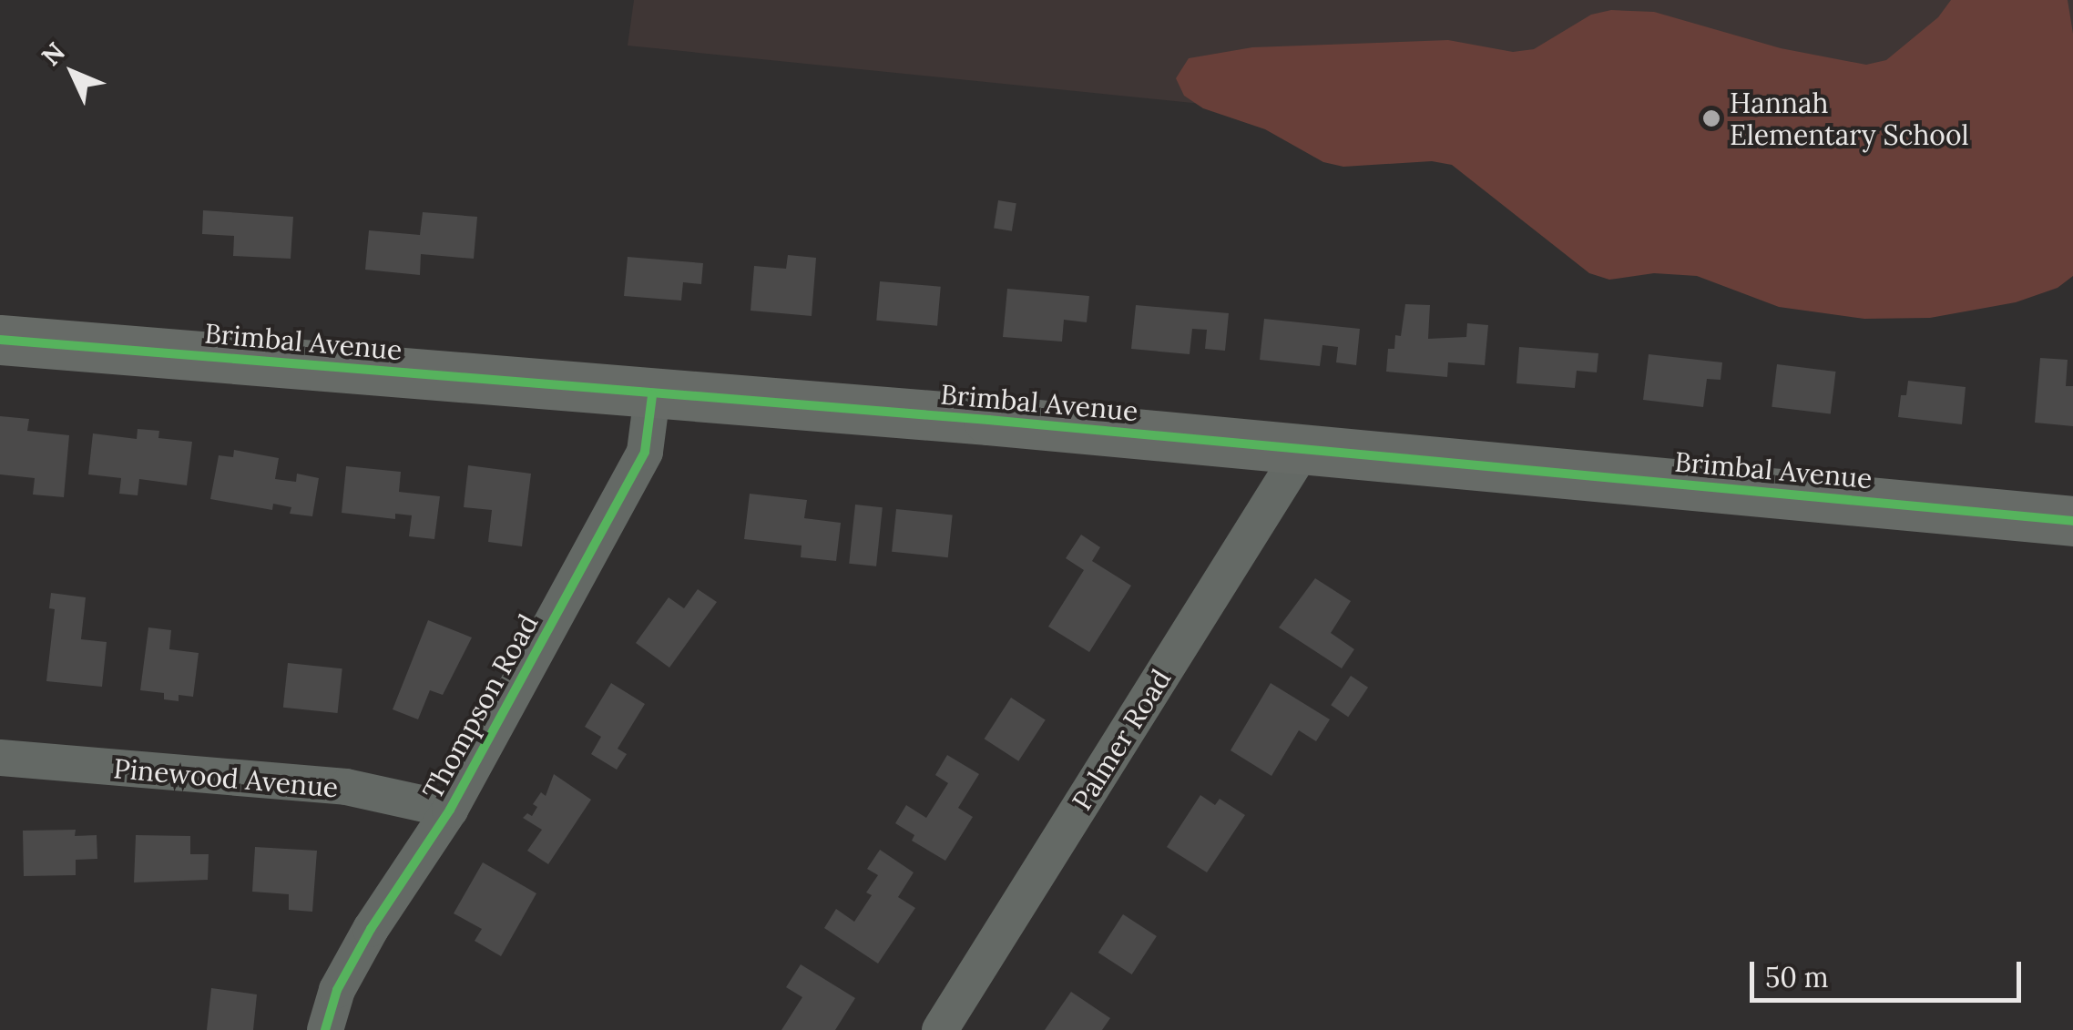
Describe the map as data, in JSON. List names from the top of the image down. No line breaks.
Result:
{"streets":{"main road":["Brimbal Avenue"],"street":["Thompson Road","Palmer Road","Pinewood Avenue"]},"crossings":[["Brimbal Avenue","Thompson Road"],["Brimbal Avenue","Palmer Road"],["Thompson Road","Pinewood Avenue"]],"places":["Hannah Elementary School"],"scale_bar":"50 m","north":"top left"}
